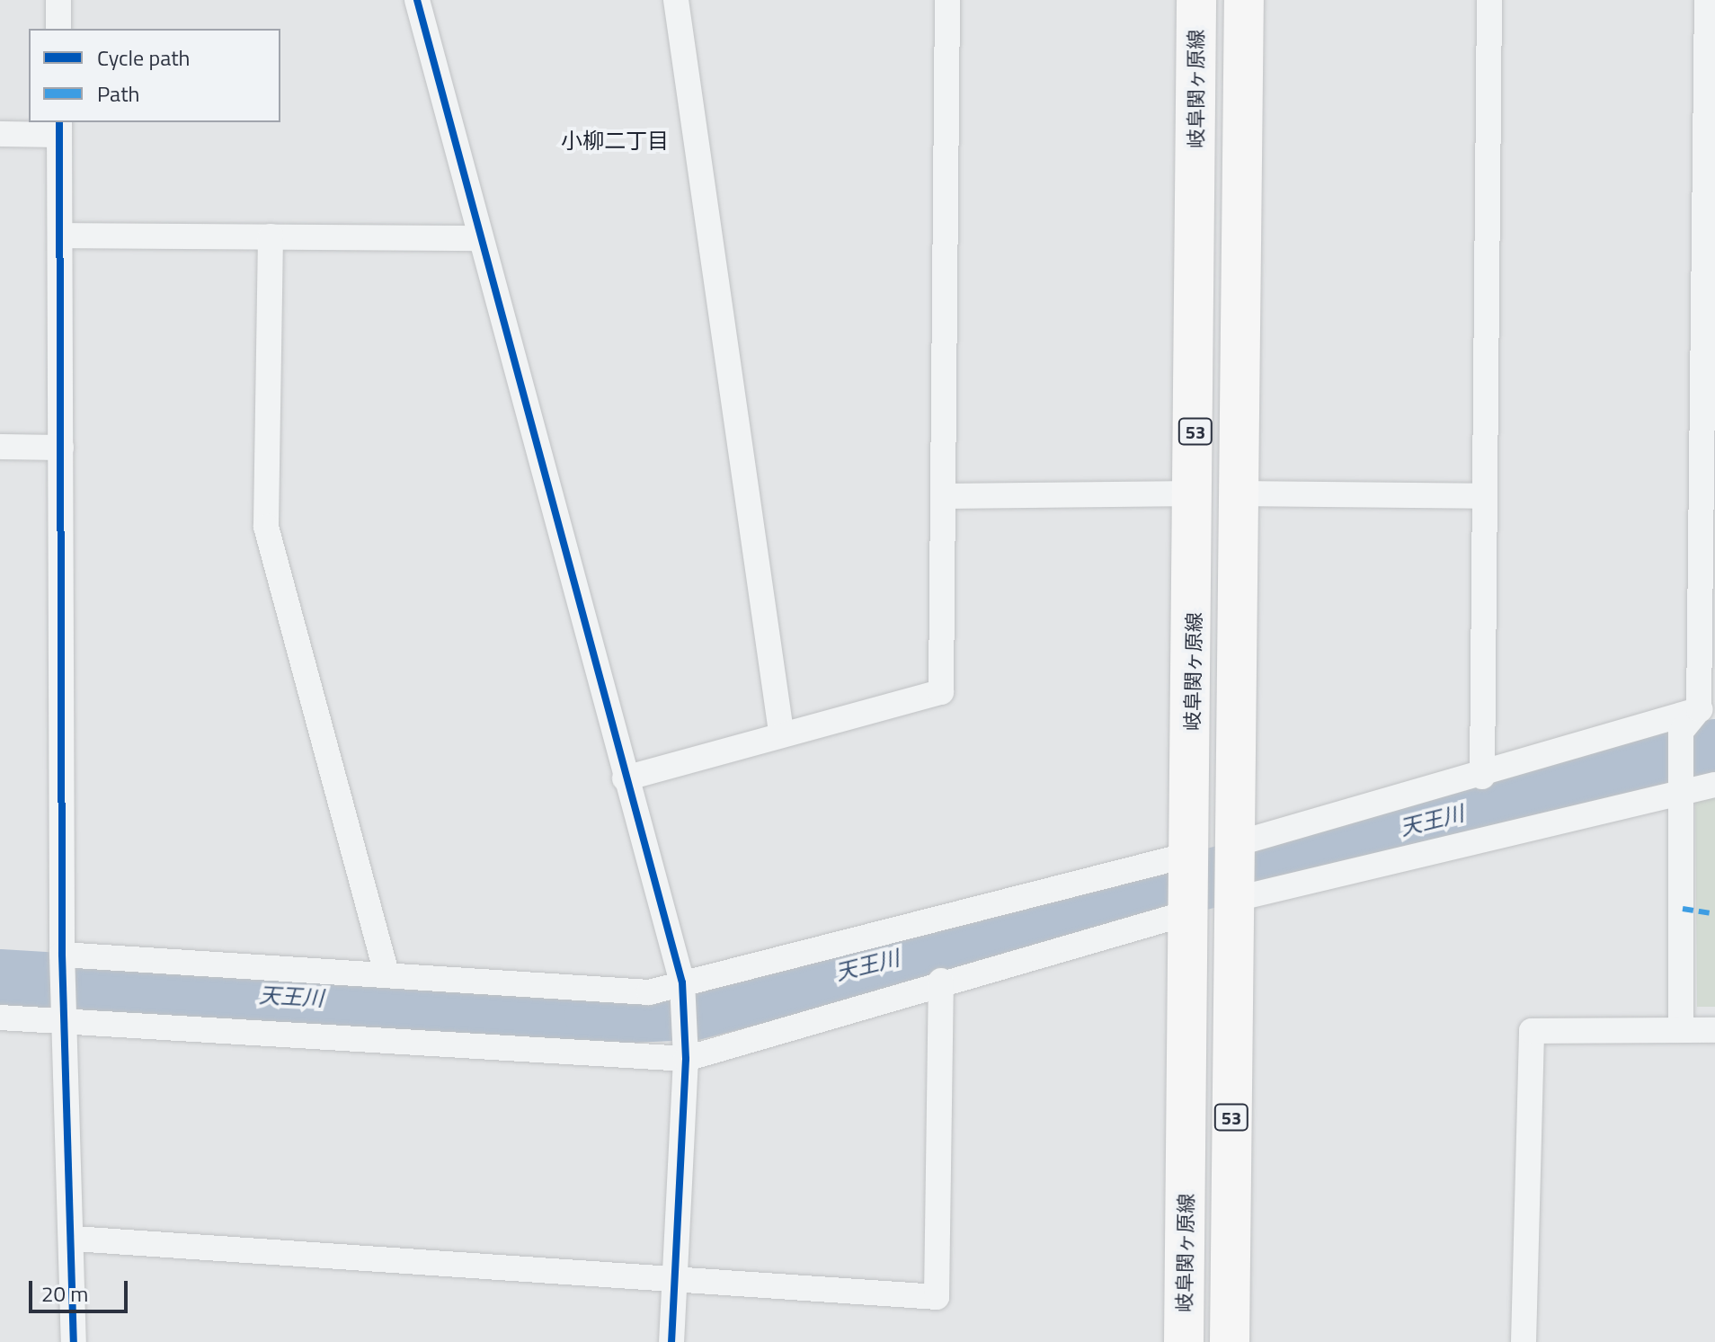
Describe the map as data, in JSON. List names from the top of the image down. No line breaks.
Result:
{"streets":{"main road":["岐阜関ヶ原線","53"]},"districts":["小柳二丁目"],"water":["天王川"],"legend":["Cycle path","Path"],"scale_bar":"20 m"}
